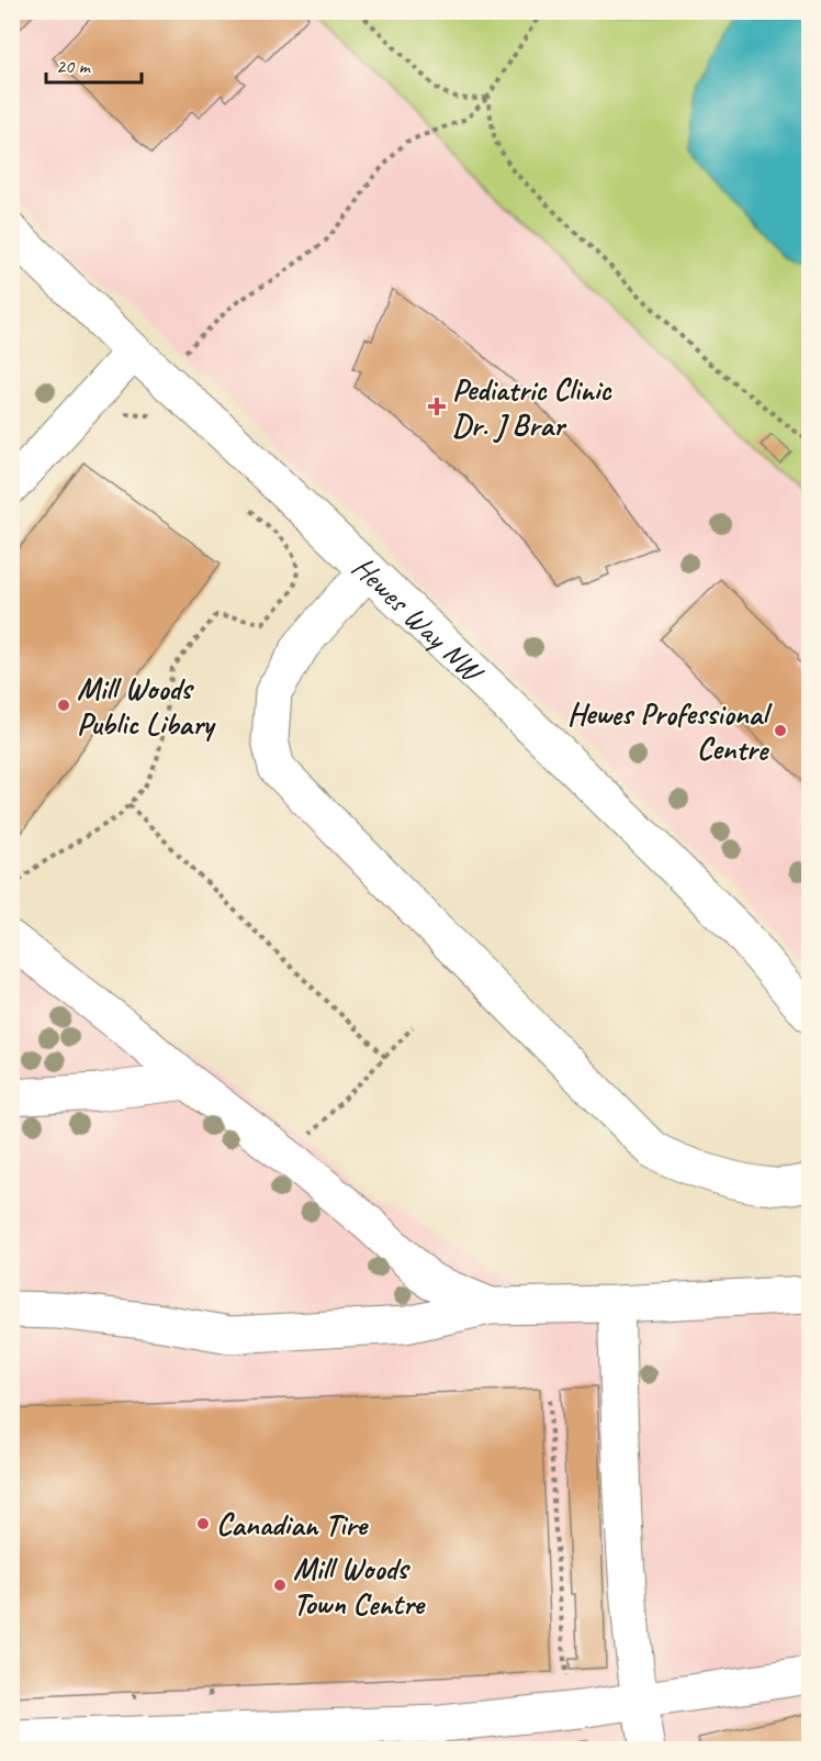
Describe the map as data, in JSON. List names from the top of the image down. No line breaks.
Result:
{"streets":{"street":["Hewes Way NW"]},"places":{"health":["Pediatric Clinic Dr. J Brar"],"other":["Mill Woods Public Libary","Hewes Professional Centre","Canadian Tire","Mill Woods Town Centre"]},"scale_bar":"20 m"}
